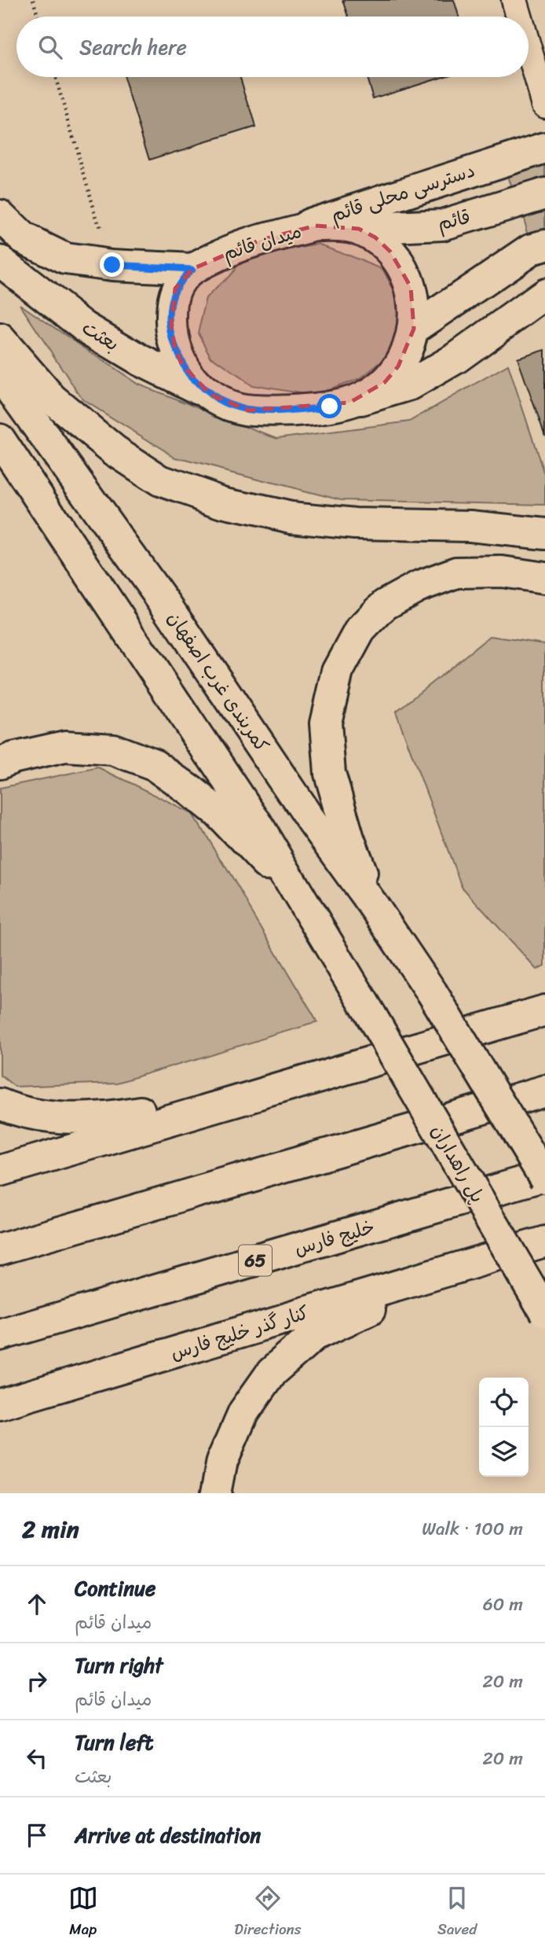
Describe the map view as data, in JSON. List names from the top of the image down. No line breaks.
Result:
{"streets":{"main road":["دسترسی محلی قائم","قائم","میدان قائم","بعثت","کمربندی غرب اصفهان","پل راهداران","خلیج فارس","65","کنار گذر خلیج فارس"]},"crossings":[["دسترسی محلی قائم","میدان قائم"],["قائم","میدان قائم"],["میدان قائم","بعثت"],["کمربندی غرب اصفهان","خلیج فارس"]],"page":{"search":"Search here","heading":["2 min","Walk · 100 m"],"list":[["Continue","میدان قائم","60 m"],["Turn right","میدان قائم","20 m"],["Turn left","بعثت","20 m"],"Arrive at destination"],"nav":["Map","Directions","Saved"]}}
